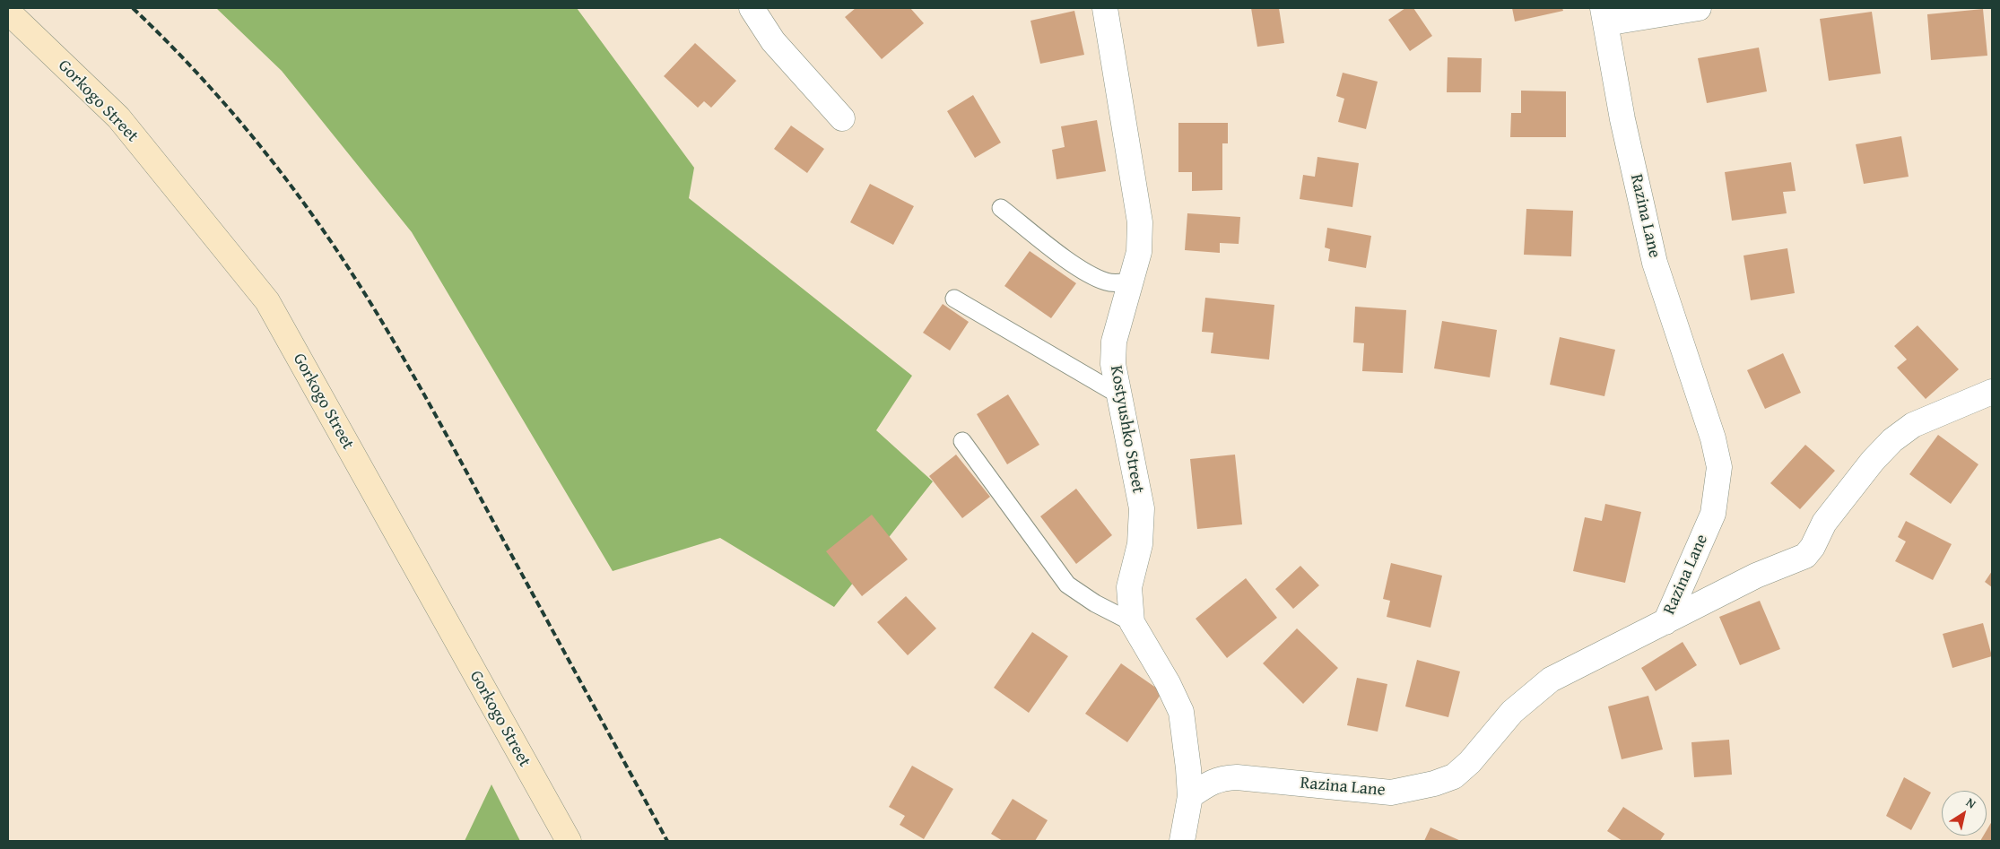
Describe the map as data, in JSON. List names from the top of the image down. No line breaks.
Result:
{"streets":{"main road":["Gorkogo Street"],"street":["Razina Lane","Kostyushko Street"]},"crossings":[["Razina Lane","Kostyushko Street"]],"north":"top right"}
